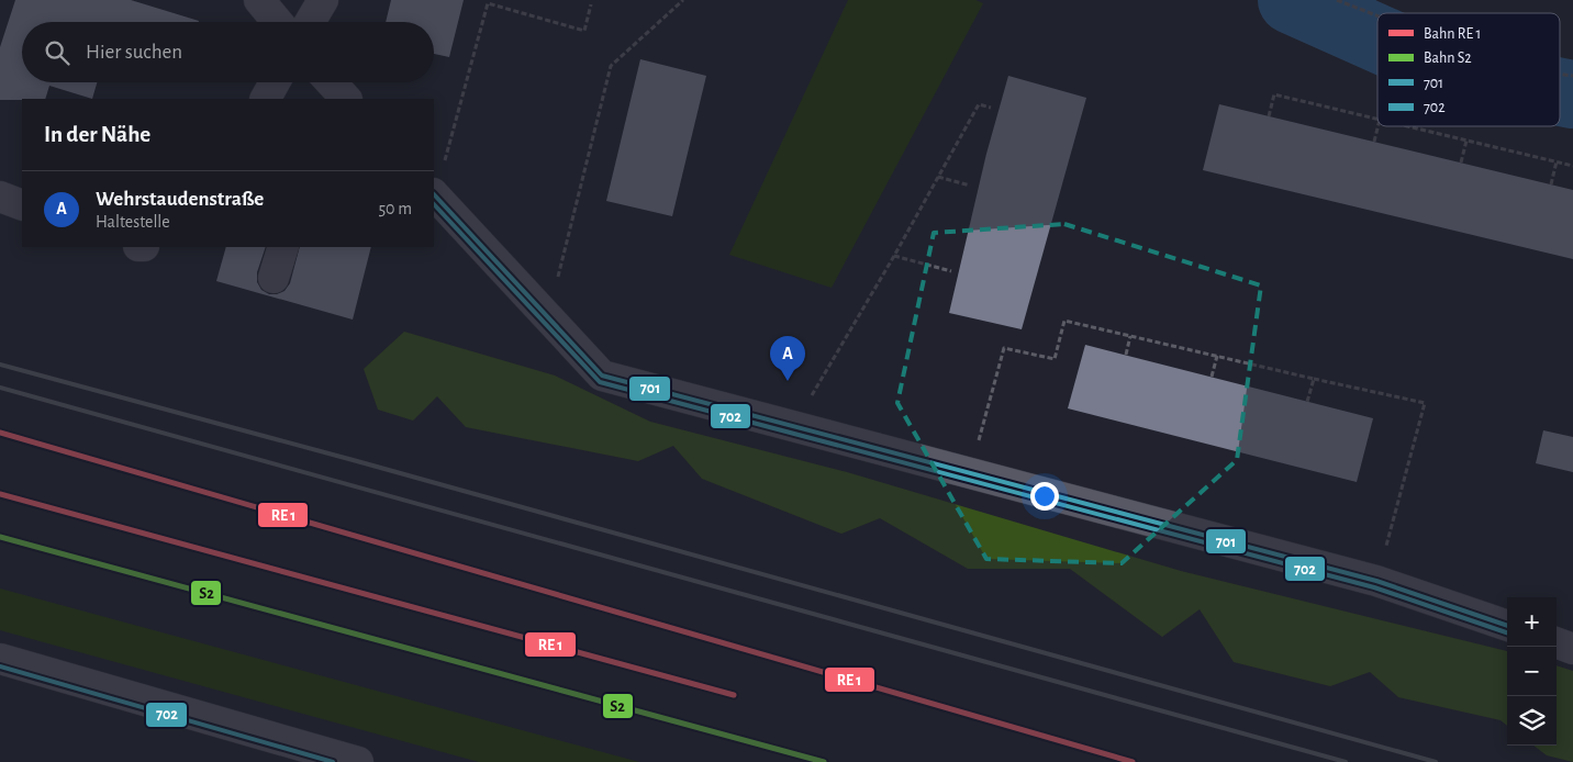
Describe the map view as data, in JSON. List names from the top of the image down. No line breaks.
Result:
{"lines":["transit line 701","transit line 702","rail line S2"],"legend":["Bahn RE 1","Bahn S2","701","702"],"page":{"search":"Hier suchen","heading":"In der Nähe","list":[{"mark":"A","name":"Wehrstaudenstraße","note":"Haltestelle","value":"50 m"}],"pins":"A","map_buttons":["+","−"]}}
